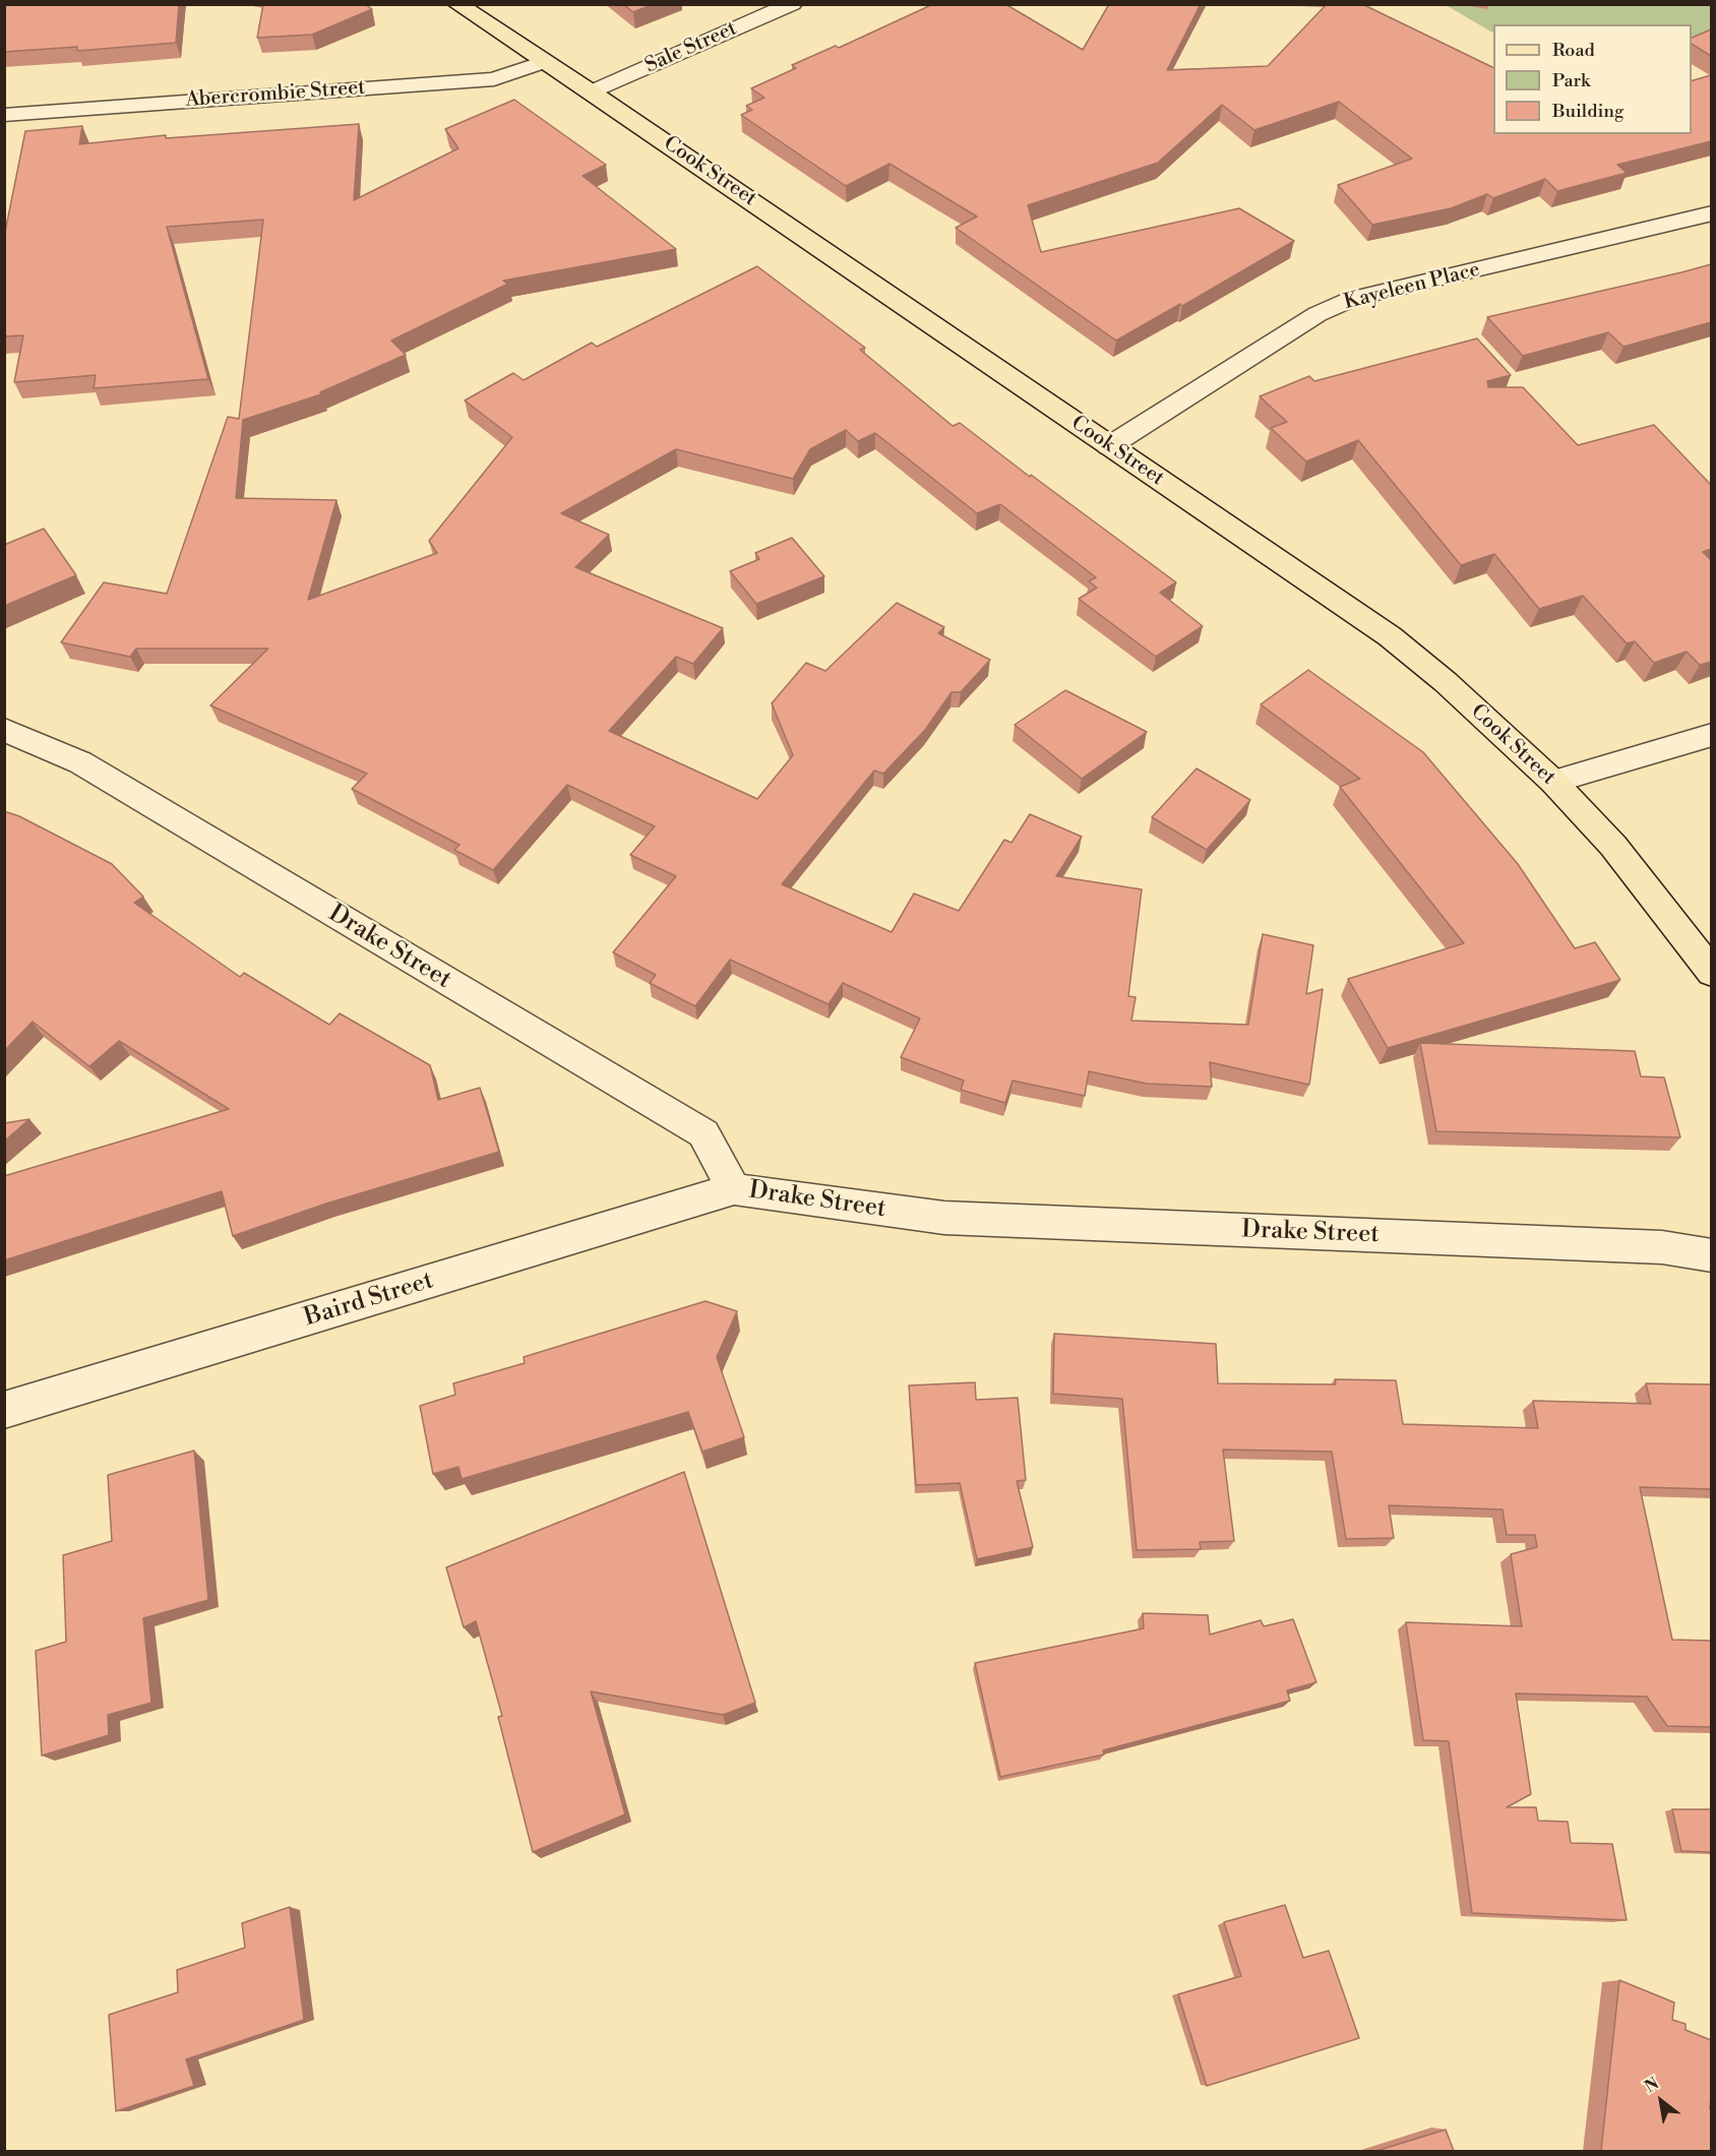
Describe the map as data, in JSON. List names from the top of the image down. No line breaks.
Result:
{"streets":{"main road":["Cook Street"],"street":["Sale Street","Abercrombie Street","Kayeleen Place","Drake Street","Baird Street"]},"crossings":[["Sale Street","Cook Street"],["Abercrombie Street","Cook Street"],["Cook Street","Kayeleen Place"],["Drake Street","Baird Street"]],"legend":["Road","Park","Building"],"north":"top left"}
